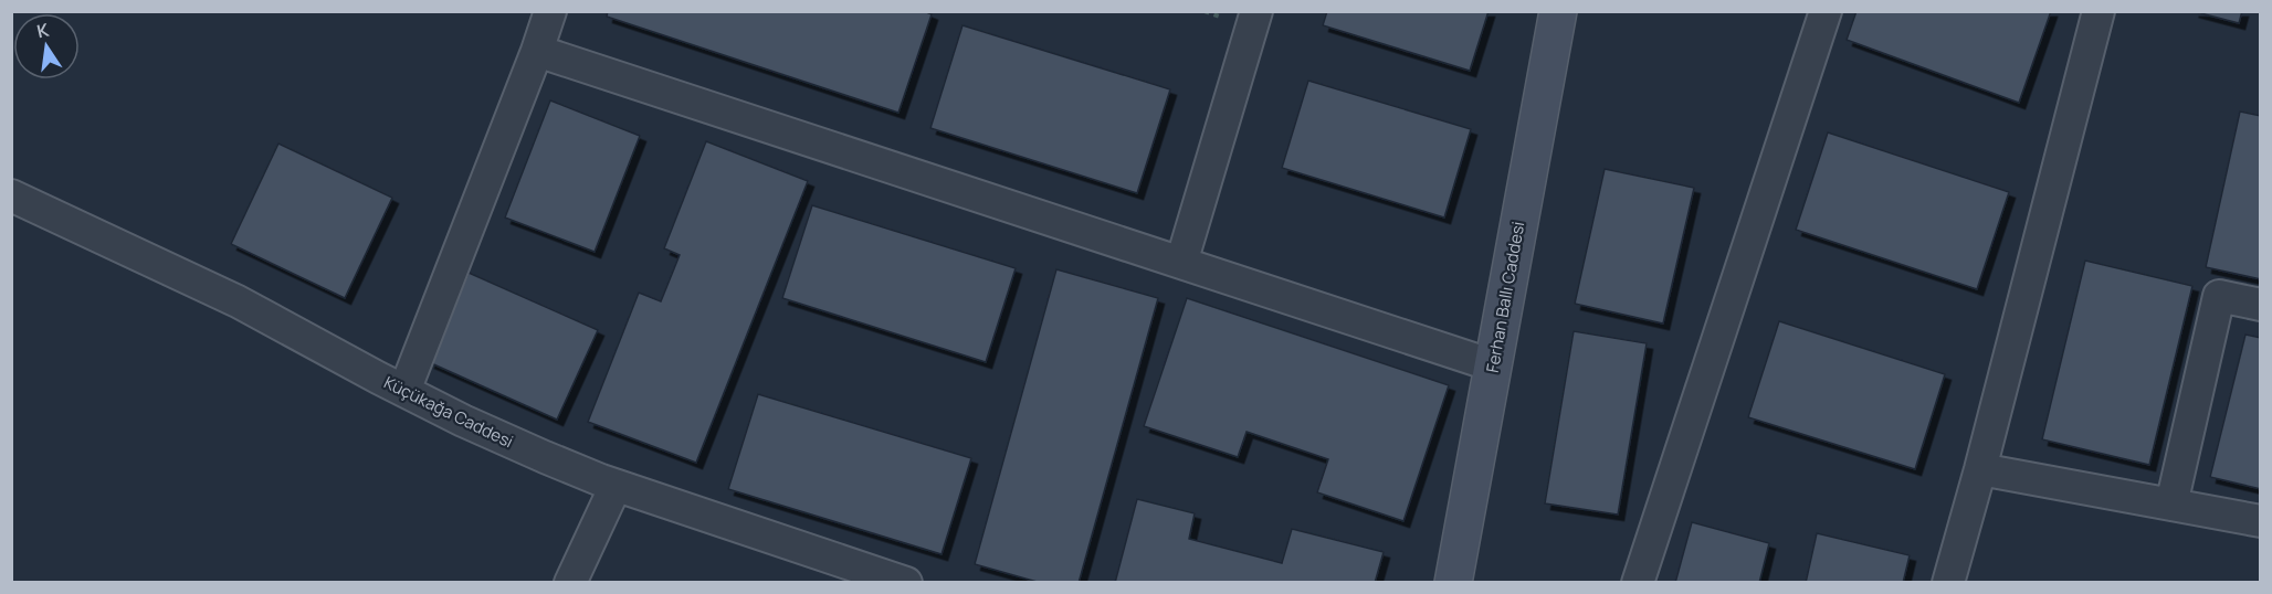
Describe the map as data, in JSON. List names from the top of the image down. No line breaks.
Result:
{"streets":{"street":["Ferhan Ballı Caddesi","Küçükağa Caddesi"]},"north":"top"}
